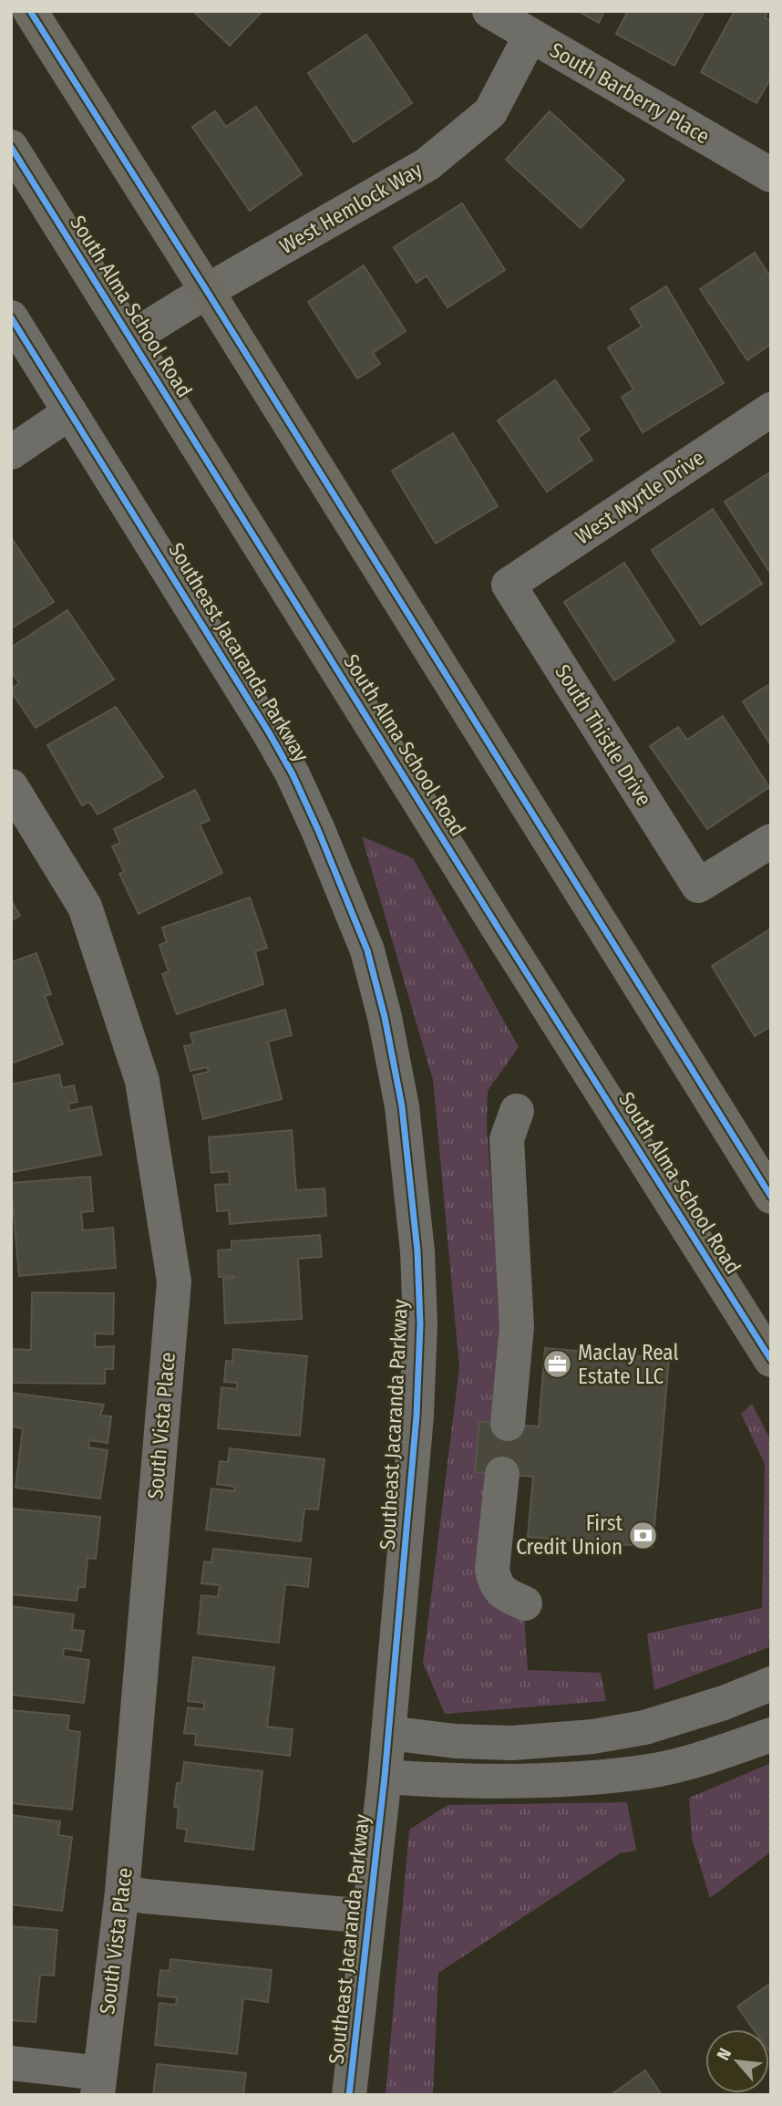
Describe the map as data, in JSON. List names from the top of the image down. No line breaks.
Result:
{"streets":{"main road":["South Alma School Road"],"street":["South Barberry Place","West Hemlock Way","West Myrtle Drive","Southeast Jacaranda Parkway","South Thistle Drive","South Vista Place"]},"crossings":[["South Barberry Place","West Hemlock Way"],["West Hemlock Way","South Alma School Road"],["West Myrtle Drive","South Thistle Drive"]],"places":{"office":["Maclay Real Estate LLC"],"bank":["First Credit Union"]},"north":"top left"}
